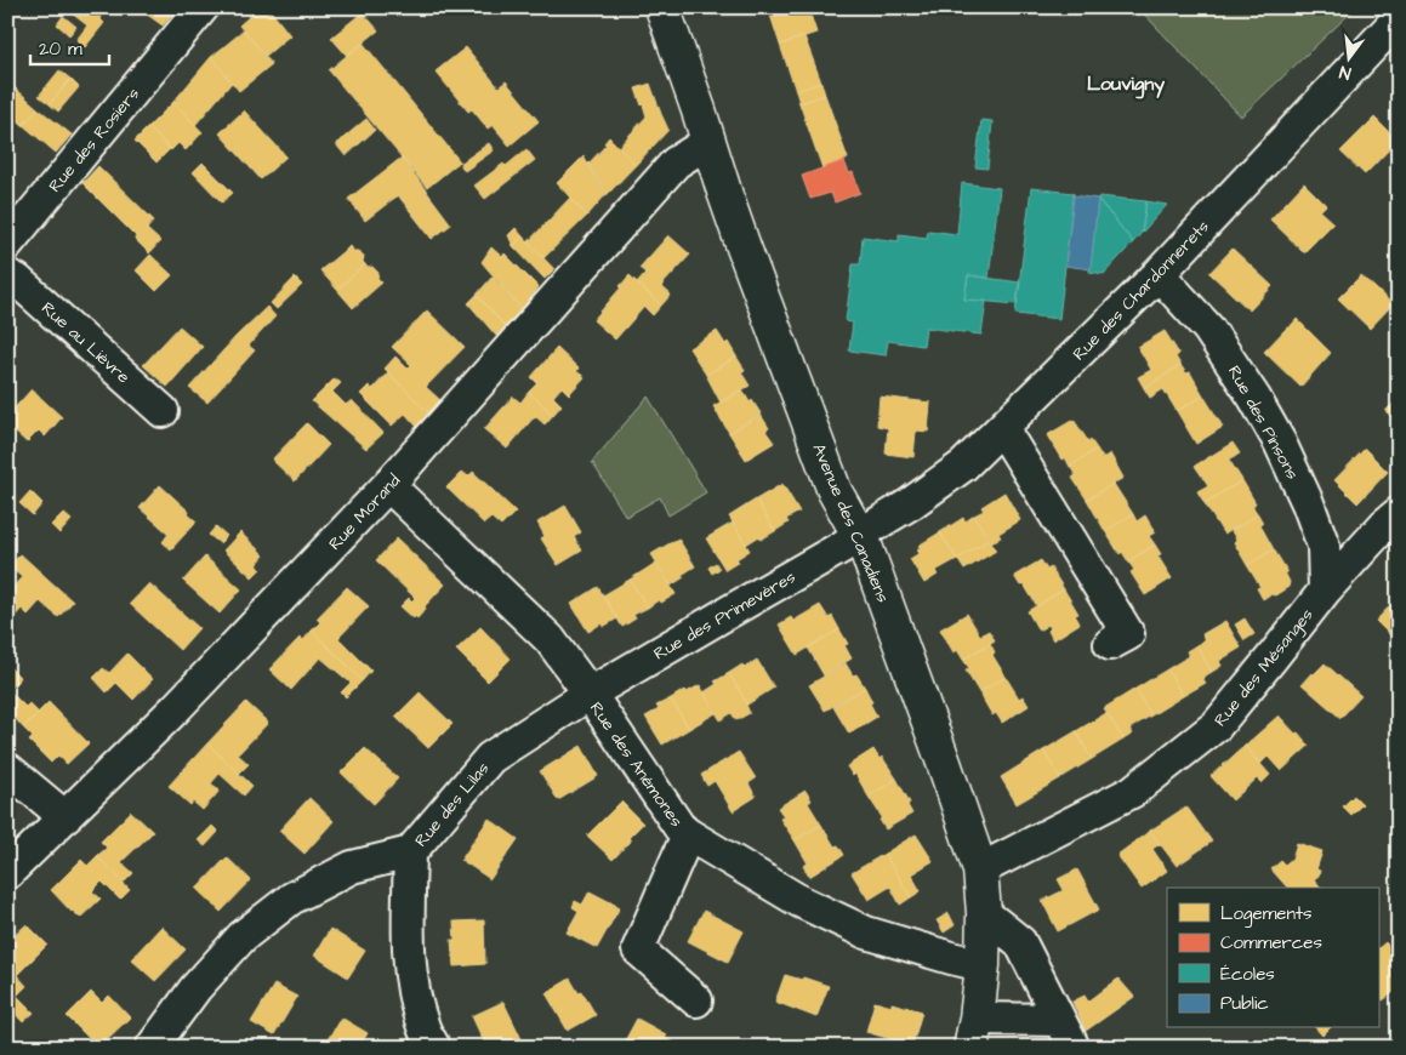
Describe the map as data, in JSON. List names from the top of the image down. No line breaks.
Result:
{"streets":{"street":["Rue des Rosiers","Rue des Chardonnerets","Rue au Lièvre","Rue des Pinsons","Rue Morand","Avenue des Canadiens","Rue des Primevères","Rue des Mésanges","Rue des Anémones","Rue des Lilas"]},"crossings":[["Rue des Chardonnerets","Rue des Pinsons"],["Rue des Chardonnerets","Avenue des Canadiens"],["Rue des Chardonnerets","Rue des Primevères"],["Rue des Pinsons","Rue des Mésanges"],["Rue Morand","Avenue des Canadiens"],["Rue Morand","Rue des Anémones"],["Avenue des Canadiens","Rue des Primevères"],["Avenue des Canadiens","Rue des Mésanges"],["Avenue des Canadiens","Rue des Anémones"],["Rue des Primevères","Rue des Anémones"],["Rue des Primevères","Rue des Lilas"],["Rue des Anémones","Rue des Lilas"]],"districts":["Louvigny"],"legend":["Logements","Commerces","Écoles","Public"],"scale_bar":"20 m","north":"bottom"}
